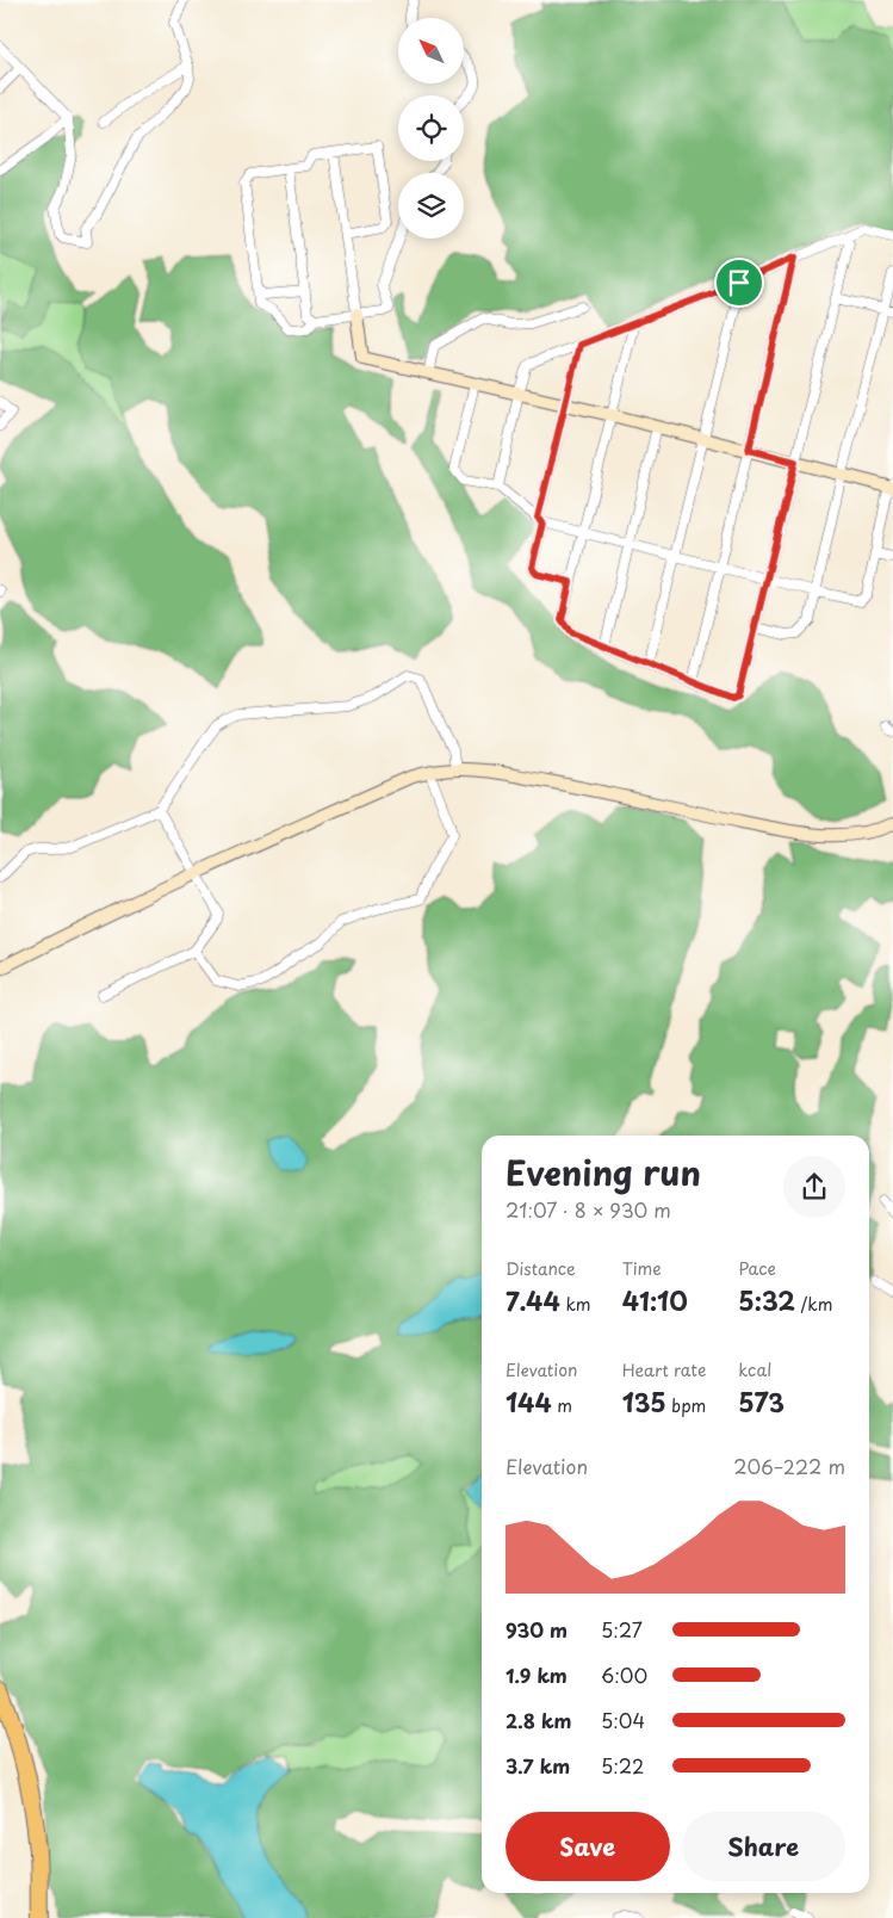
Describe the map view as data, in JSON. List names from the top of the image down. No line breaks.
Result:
{"north":"top left","page":{"heading":["Evening run","21:07 · 8 × 930 m"],"stats":[["Distance","7.44 km"],["Time","41:10"],["Pace","5:32 /km"],["Elevation","144 m"],["Heart rate","135 bpm"],["kcal","573"]],"chart":["Elevation","206–222 m"],"list":[{"name":"930 m","note":"5:27"},{"name":"1.9 km","note":"6:00"},{"name":"2.8 km","note":"5:04"},{"name":"3.7 km","note":"5:22"}],"buttons":["Save","Share"]}}
